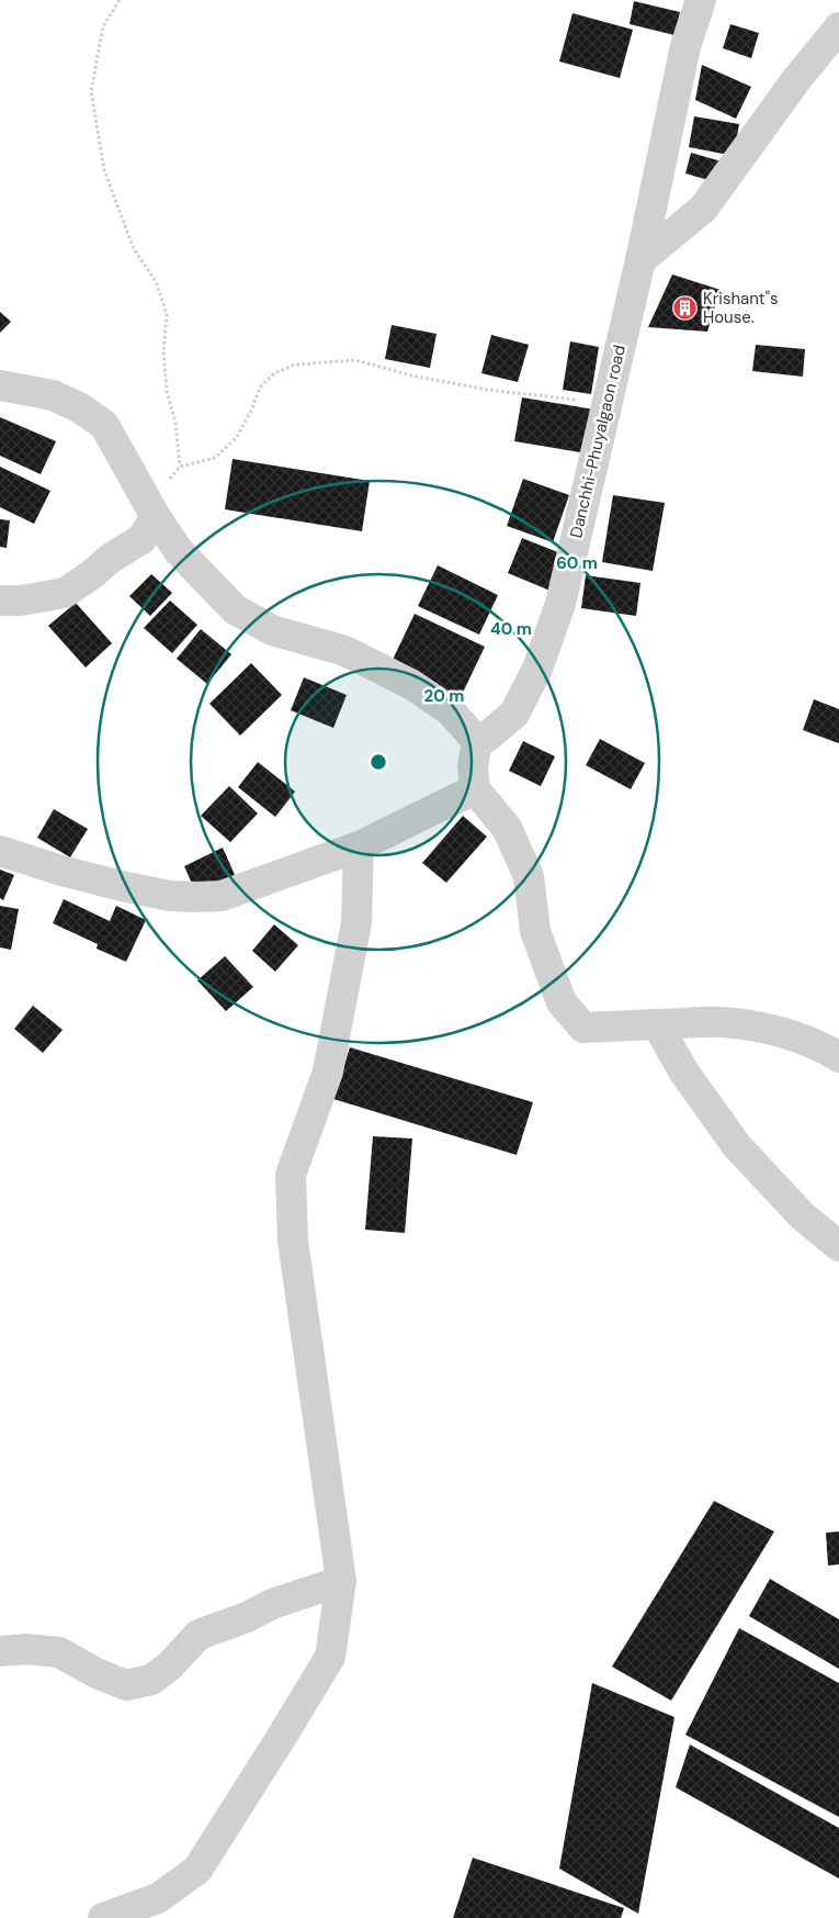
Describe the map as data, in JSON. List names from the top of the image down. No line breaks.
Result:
{"streets":{"street":["Danchhi-Phuyalgaon road"]},"places":{"building":["Krishant\"s House."]},"rings":["60 m","40 m","20 m"]}
